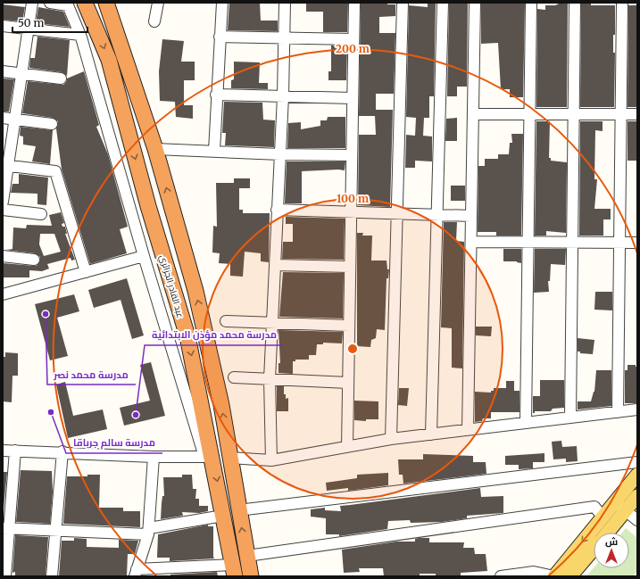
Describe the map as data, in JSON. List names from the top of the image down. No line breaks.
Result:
{"streets":{"highway":["عبد القادر الجزائري"]},"places":["مدرسة محمد نصر","مدرسة سالم جرباقا","مدرسة محمد مؤذن الابتدائية"],"scale_bar":"50 m","north":"top","rings":["200 m","100 m"]}
